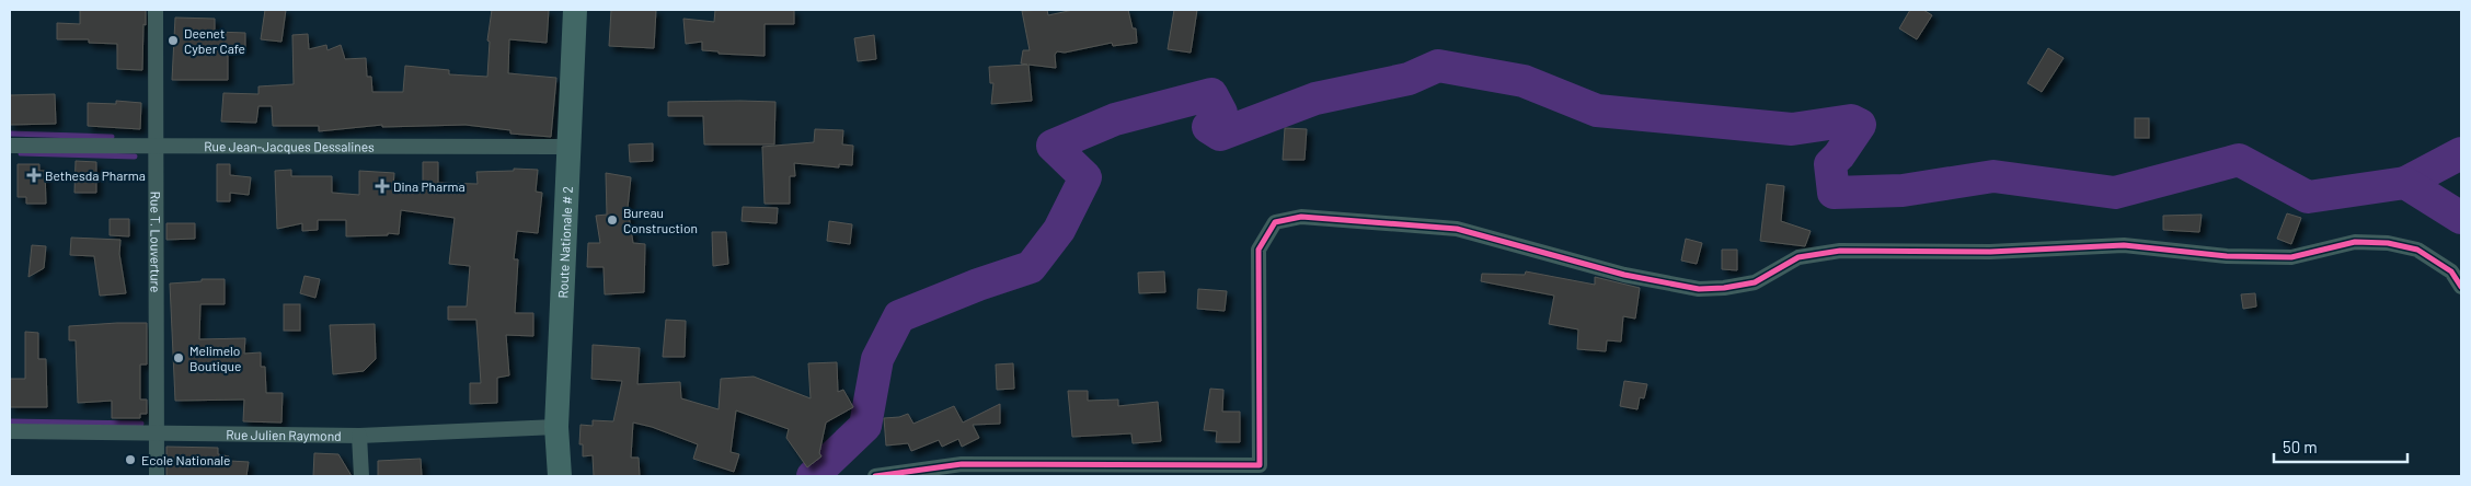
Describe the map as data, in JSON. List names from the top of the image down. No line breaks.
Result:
{"streets":{"main road":["Route Nationale # 2"],"street":["Rue Jean-Jacques Dessalines","Rue T. Louverture","Rue Julien Raymond"]},"crossings":[["Rue Jean-Jacques Dessalines","Rue T. Louverture"],["Rue Jean-Jacques Dessalines","Route Nationale # 2"],["Rue T. Louverture","Rue Julien Raymond"],["Route Nationale # 2","Rue Julien Raymond"]],"places":{"other":["Deenet Cyber Cafe","Bureau Construction","Melimelo Boutique","Ecole Nationale"],"health":["Bethesda Pharma","Dina Pharma"]},"scale_bar":"50 m"}
